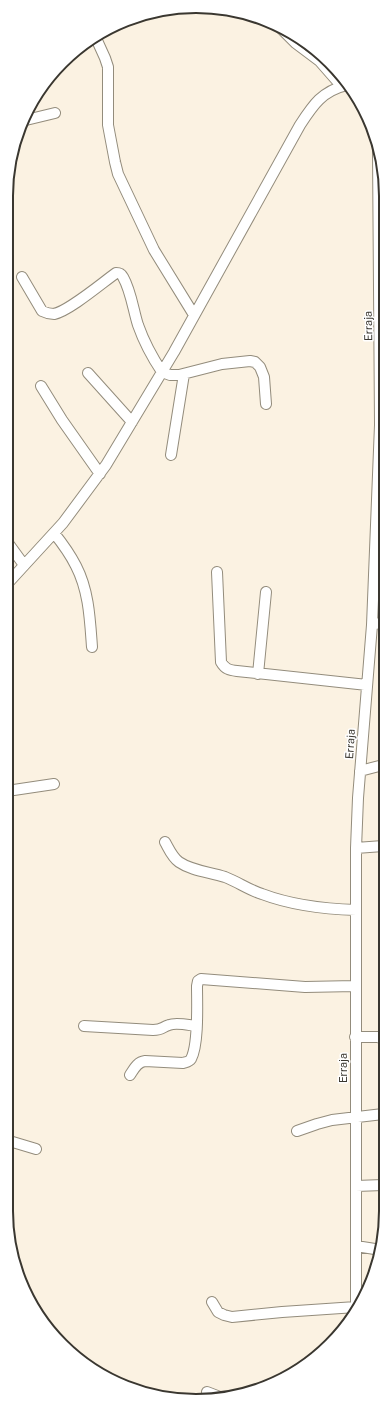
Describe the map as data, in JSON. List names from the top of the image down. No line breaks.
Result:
{"streets":{"street":["Erraja"]}}
